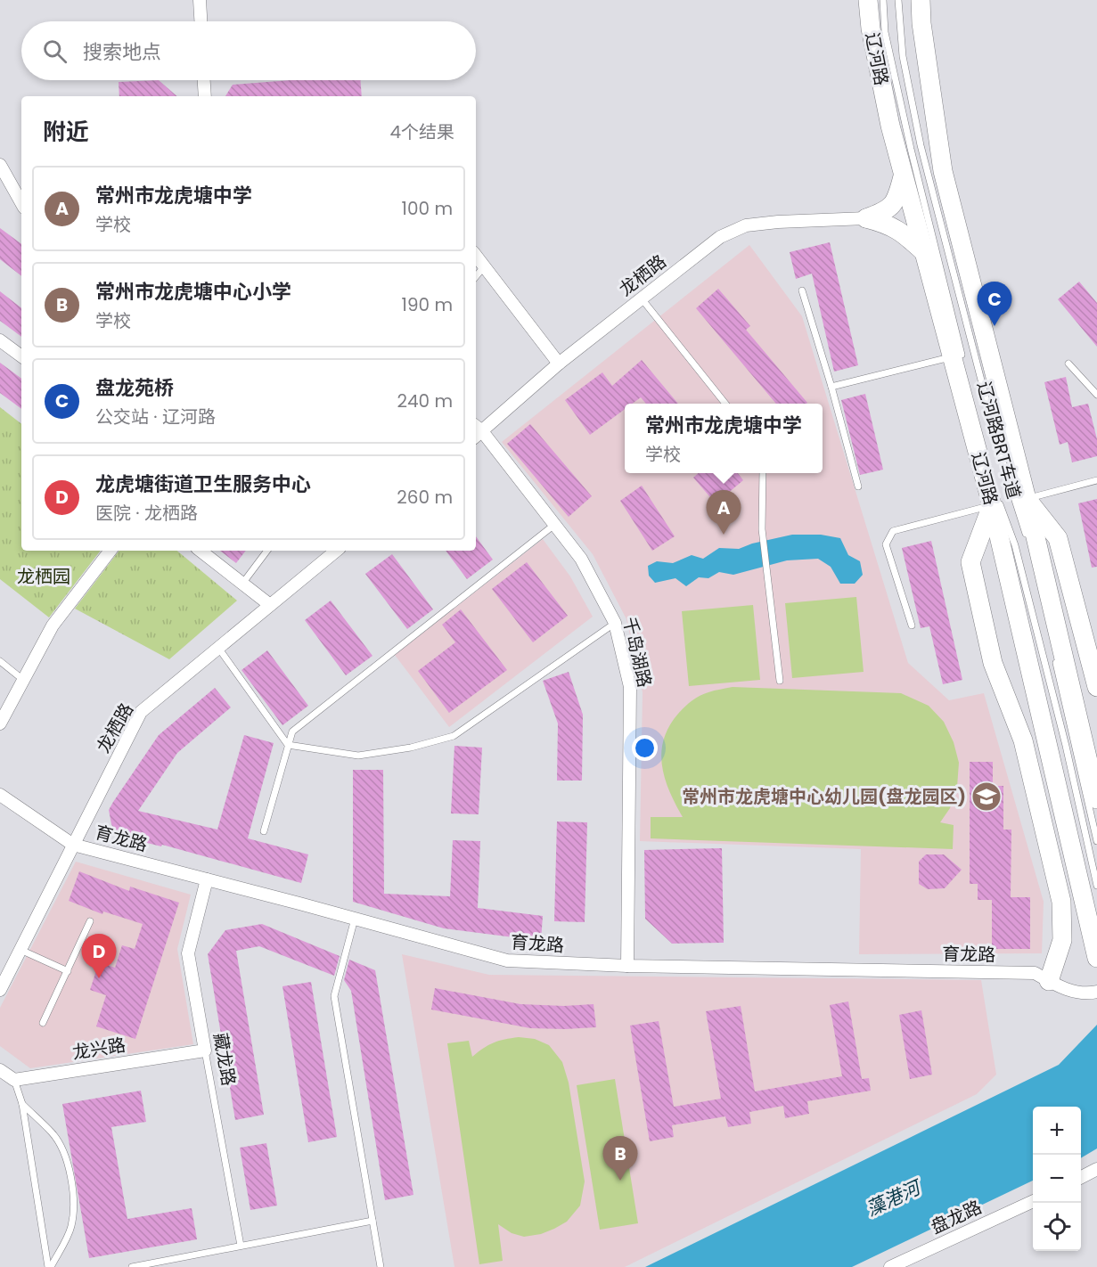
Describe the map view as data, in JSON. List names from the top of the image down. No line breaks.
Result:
{"streets":{"main road":["辽河路"],"street":["龙栖路","千岛湖路","育龙路","龙兴路","藏龙路","盘龙路"],"lane":["辽河路BRT车道"]},"crossings":[["辽河路","辽河路BRT车道"],["龙栖路","千岛湖路"],["龙栖路","育龙路"],["千岛湖路","育龙路"],["育龙路","藏龙路"],["龙兴路","藏龙路"]],"water":["藻港河"],"parks":["龙栖园"],"places":{"school or university":["常州市龙虎塘中心幼儿园(盘龙园区)"]},"page":{"search":"搜索地点","heading":["附近","4个结果"],"list":[{"mark":"A","name":"常州市龙虎塘中学","note":"学校","value":"100 m"},{"mark":"B","name":"常州市龙虎塘中心小学","note":"学校","value":"190 m"},{"mark":"C","name":"盘龙苑桥","note":"公交站 · 辽河路","value":"240 m"},{"mark":"D","name":"龙虎塘街道卫生服务中心","note":"医院 · 龙栖路","value":"260 m"}],"pins":["C","A","D","B"],"popup":["常州市龙虎塘中学","学校"],"map_buttons":["+","−"]}}
